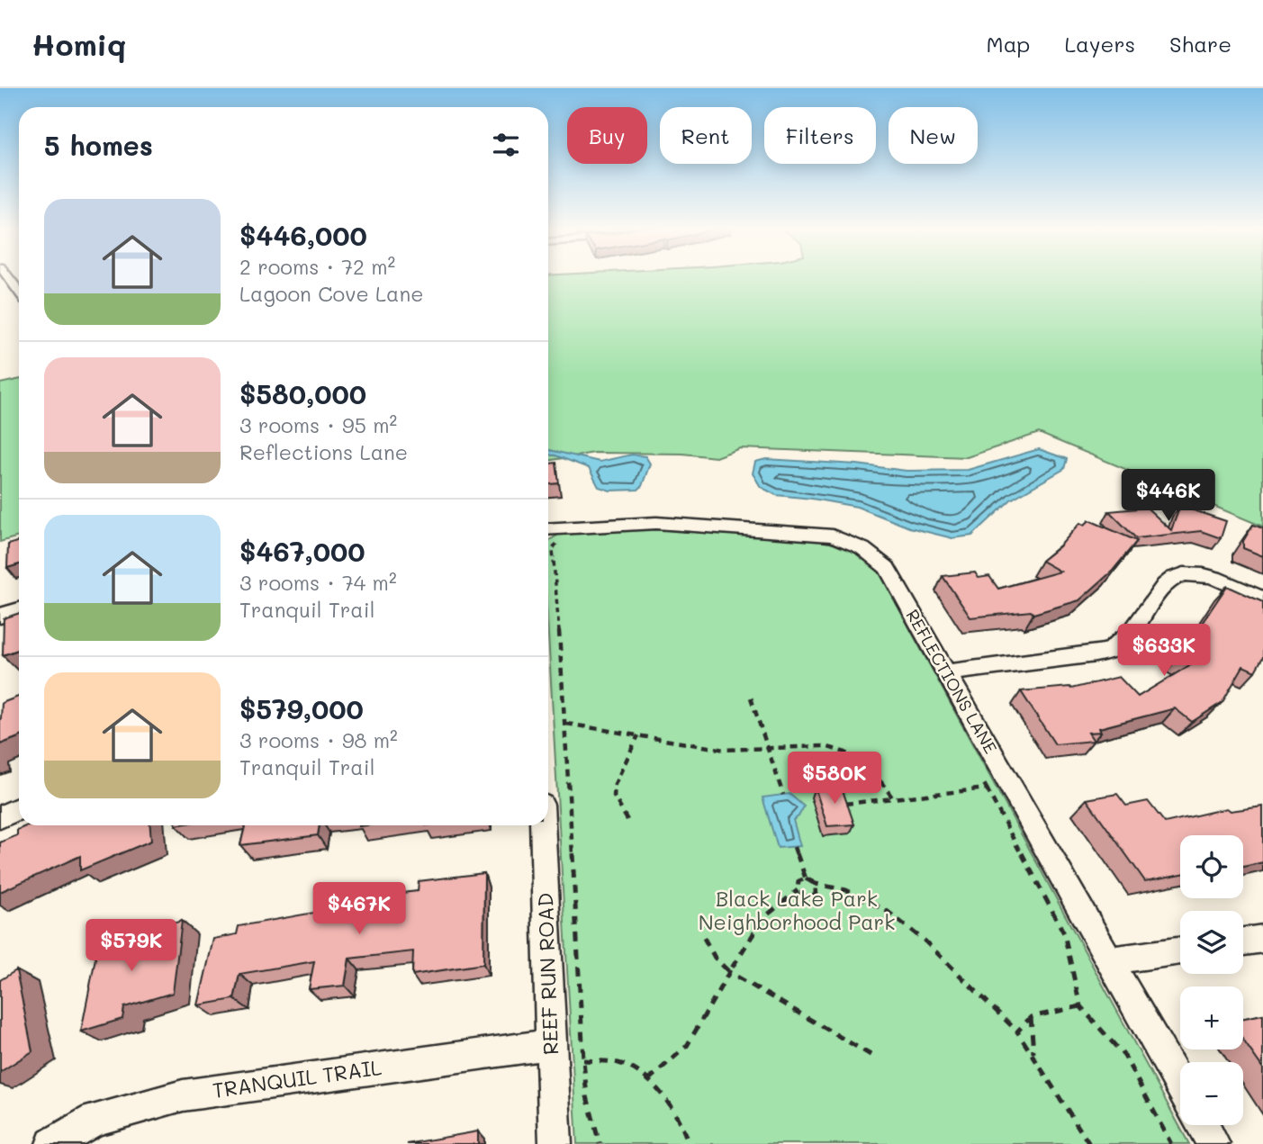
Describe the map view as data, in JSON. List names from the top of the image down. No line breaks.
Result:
{"streets":{"street":["REFLECTIONS LANE","REEF RUN ROAD","TRANQUIL TRAIL"]},"crossings":[["REEF RUN ROAD","TRANQUIL TRAIL"]],"parks":["Black Lake Park Neighborhood Park"],"page":{"header":"Homiq","nav":["Map","Layers","Share"],"chip":["Buy","Rent","Filters","New"],"heading":"5 homes","list":[{"name":"$446,000","note":"2 rooms · 72 m² · Lagoon Cove Lane"},{"name":"$580,000","note":"3 rooms · 95 m² · Reflections Lane"},{"name":"$467,000","note":"3 rooms · 74 m² · Tranquil Trail"},{"name":"$579,000","note":"3 rooms · 98 m² · Tranquil Trail"}],"price":["$446K","$633K","$580K","$467K","$579K"],"map_buttons":["+","−"]}}
